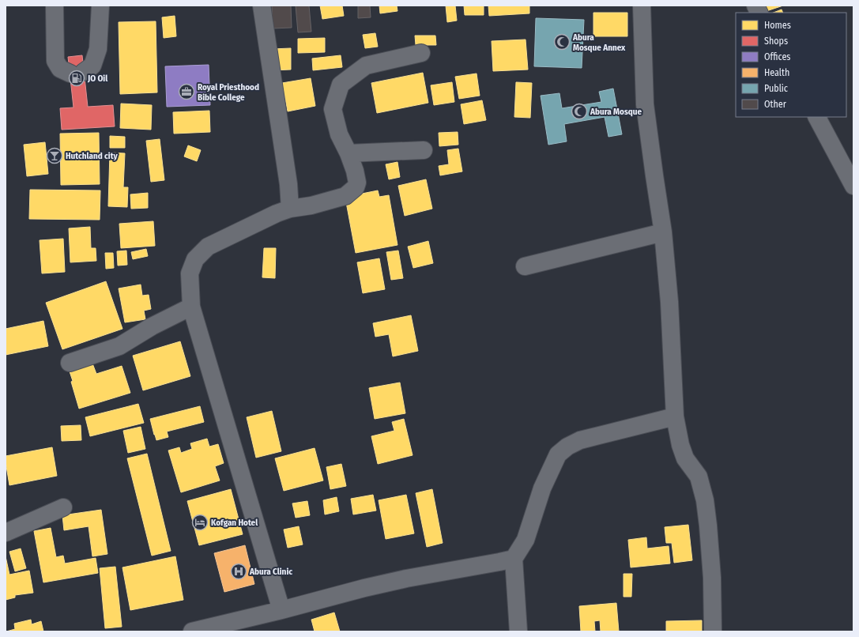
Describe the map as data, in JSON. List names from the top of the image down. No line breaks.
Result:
{"places":{"mosque":["Abura Mosque Annex","Abura Mosque"],"fuel station":["JO Oil"],"office":["Royal Priesthood Bible College"],"bar":["Hutchland city"],"hotel":["Kofgan Hotel"],"hospital":["Abura Clinic"]},"legend":["Homes","Shops","Offices","Health","Public","Other"]}
